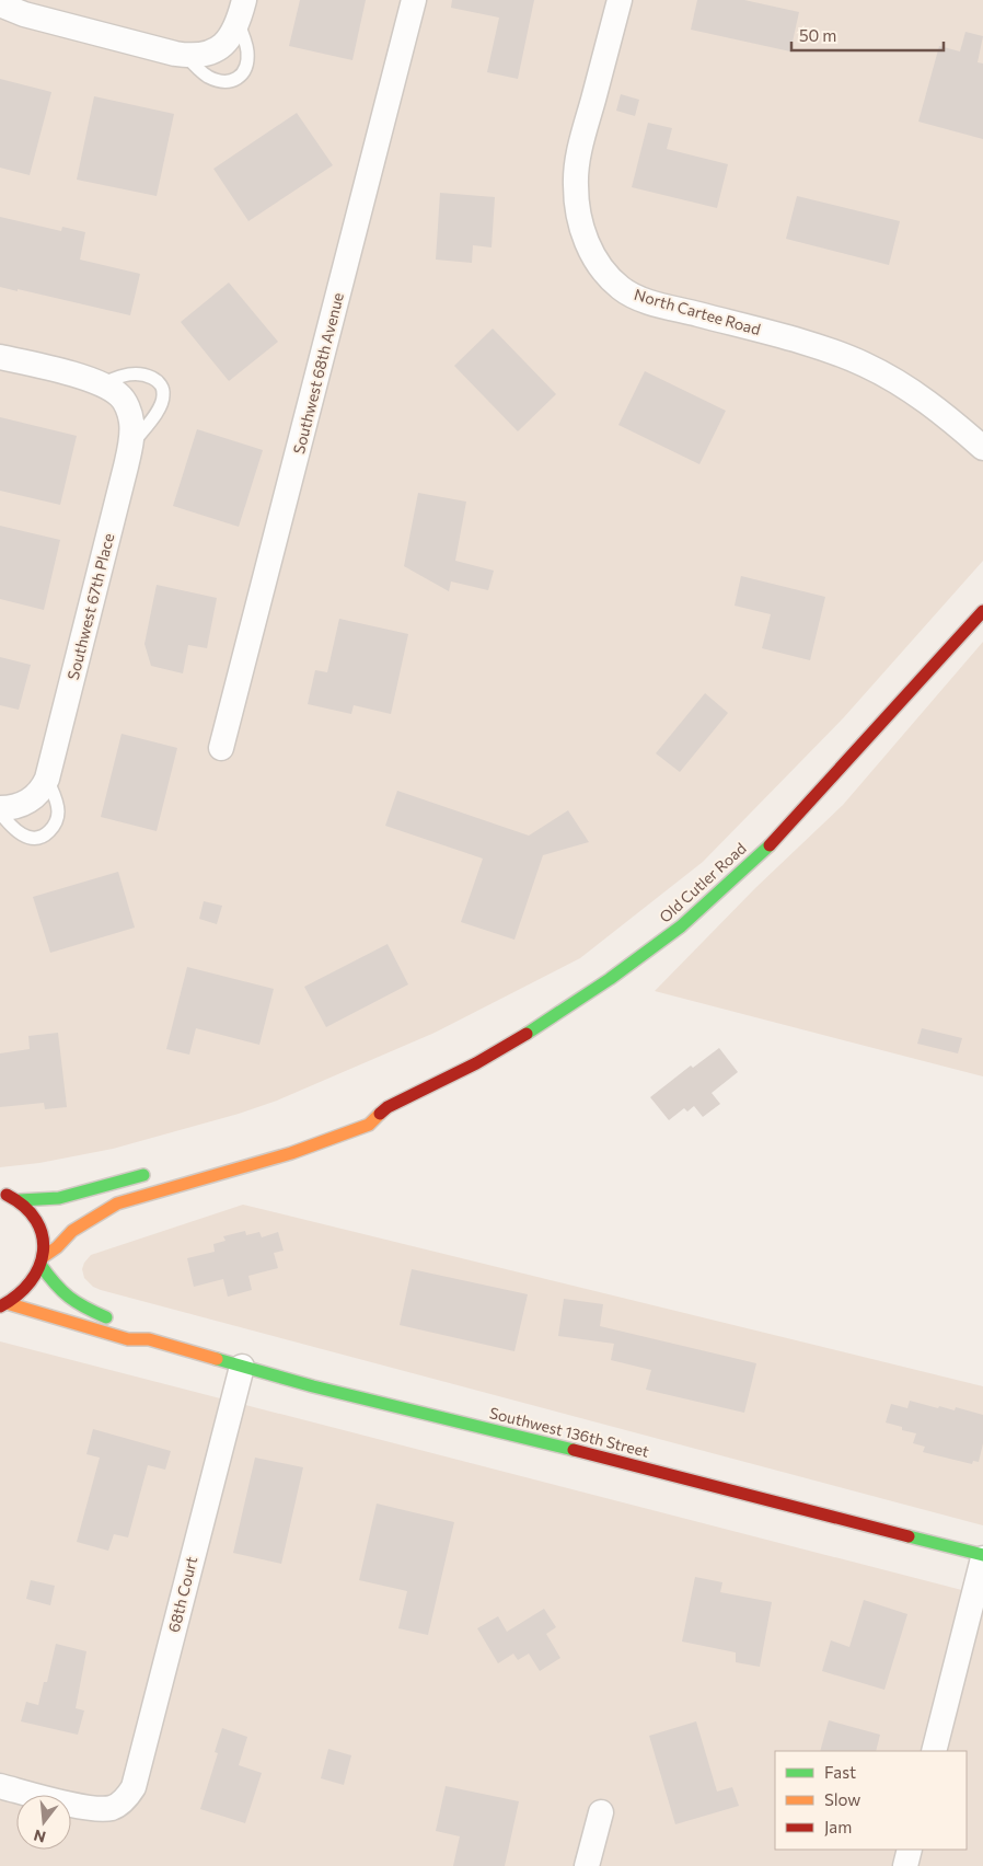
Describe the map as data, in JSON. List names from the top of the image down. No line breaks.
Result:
{"streets":{"main road":["Old Cutler Road","Southwest 136th Street"],"street":["North Cartee Road","Southwest 68th Avenue","Southwest 67th Place","68th Court"]},"crossings":[["Southwest 136th Street","68th Court"]],"legend":["Fast","Slow","Jam"],"scale_bar":"50 m","north":"bottom"}
